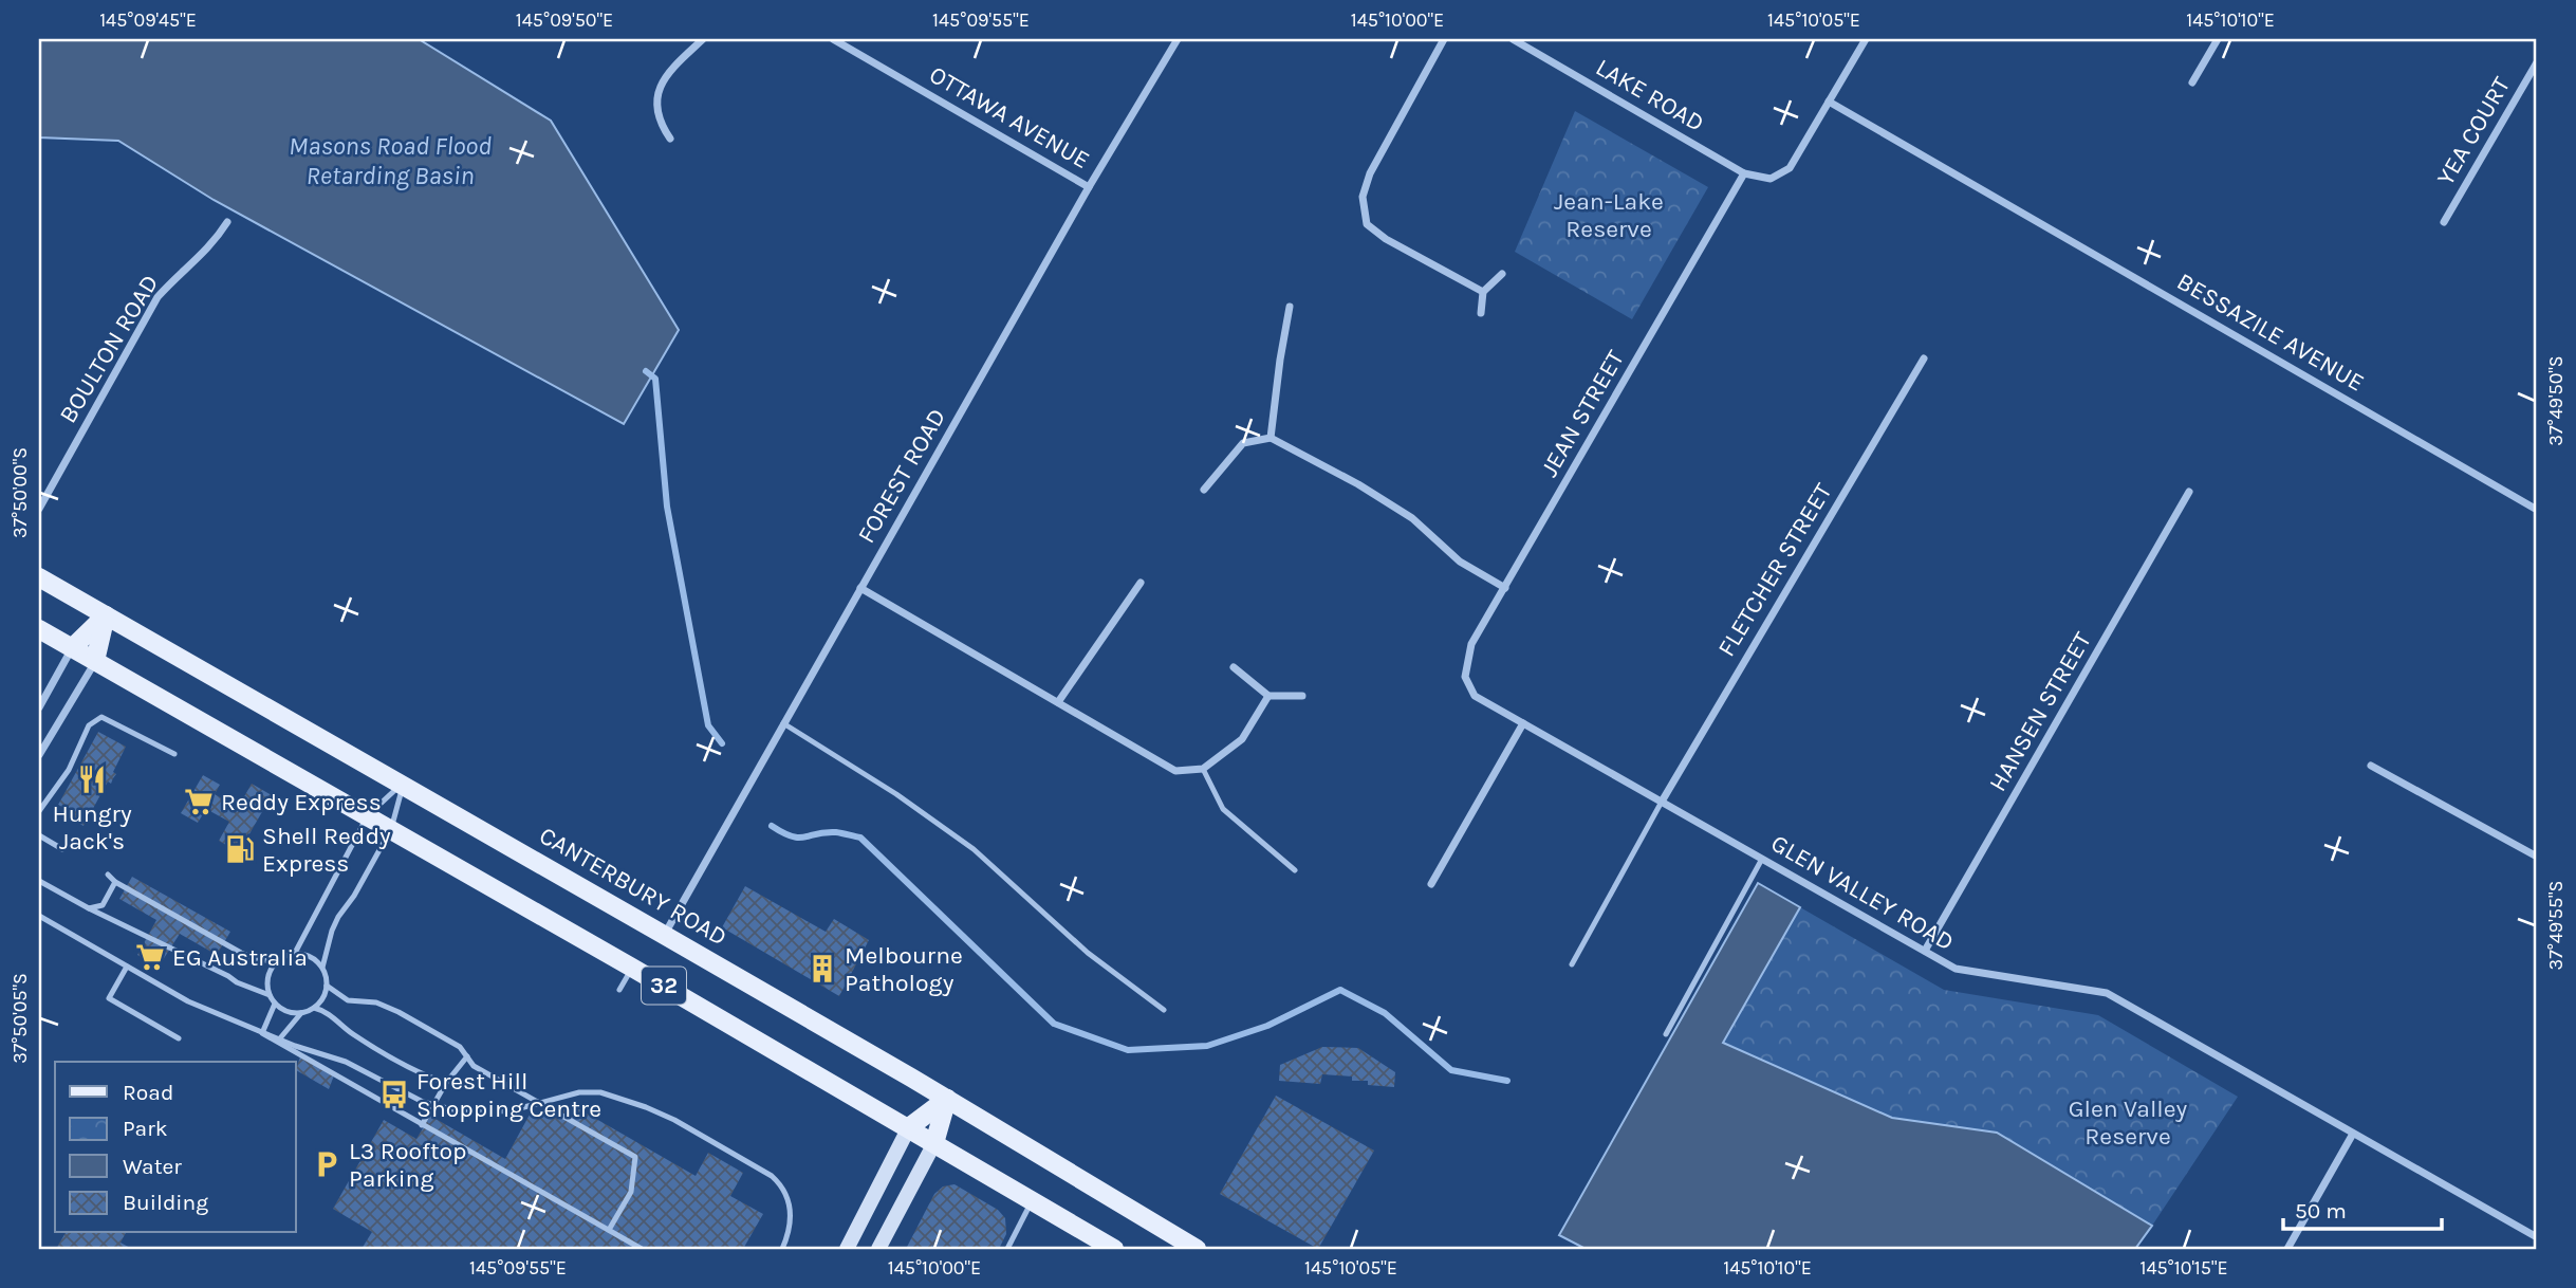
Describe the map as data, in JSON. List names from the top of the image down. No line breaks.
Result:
{"streets":{"main road":["CANTERBURY ROAD","32"],"street":["LAKE ROAD","OTTAWA AVENUE","YEA COURT","BESSAZILE AVENUE","BOULTON ROAD","JEAN STREET","FOREST ROAD","FLETCHER STREET","HANSEN STREET","GLEN VALLEY ROAD"]},"crossings":[["LAKE ROAD","BESSAZILE AVENUE"],["LAKE ROAD","JEAN STREET"],["OTTAWA AVENUE","FOREST ROAD"],["JEAN STREET","GLEN VALLEY ROAD"],["FOREST ROAD","CANTERBURY ROAD"],["FLETCHER STREET","GLEN VALLEY ROAD"],["HANSEN STREET","GLEN VALLEY ROAD"]],"water":["Masons Road Flood Retarding Basin"],"parks":["Jean-Lake Reserve","Glen Valley Reserve"],"places":{"restaurant":["Hungry Jack's"],"supermarket":["Reddy Express","EG Australia"],"fuel station":["Shell Reddy Express"],"building":["Melbourne Pathology"],"bus stop":["Forest Hill Shopping Centre"],"parking":["L3 Rooftop Parking"]},"legend":["Road","Park","Water","Building"],"scale_bar":"50 m","coordinates":["145°09'45\"E","145°09'50\"E","145°09'55\"E","145°10'00\"E","145°10'05\"E","145°10'10\"E","37°49'50\"S","37°50'00\"S","37°49'55\"S","37°50'05\"S","145°10'15\"E"]}
